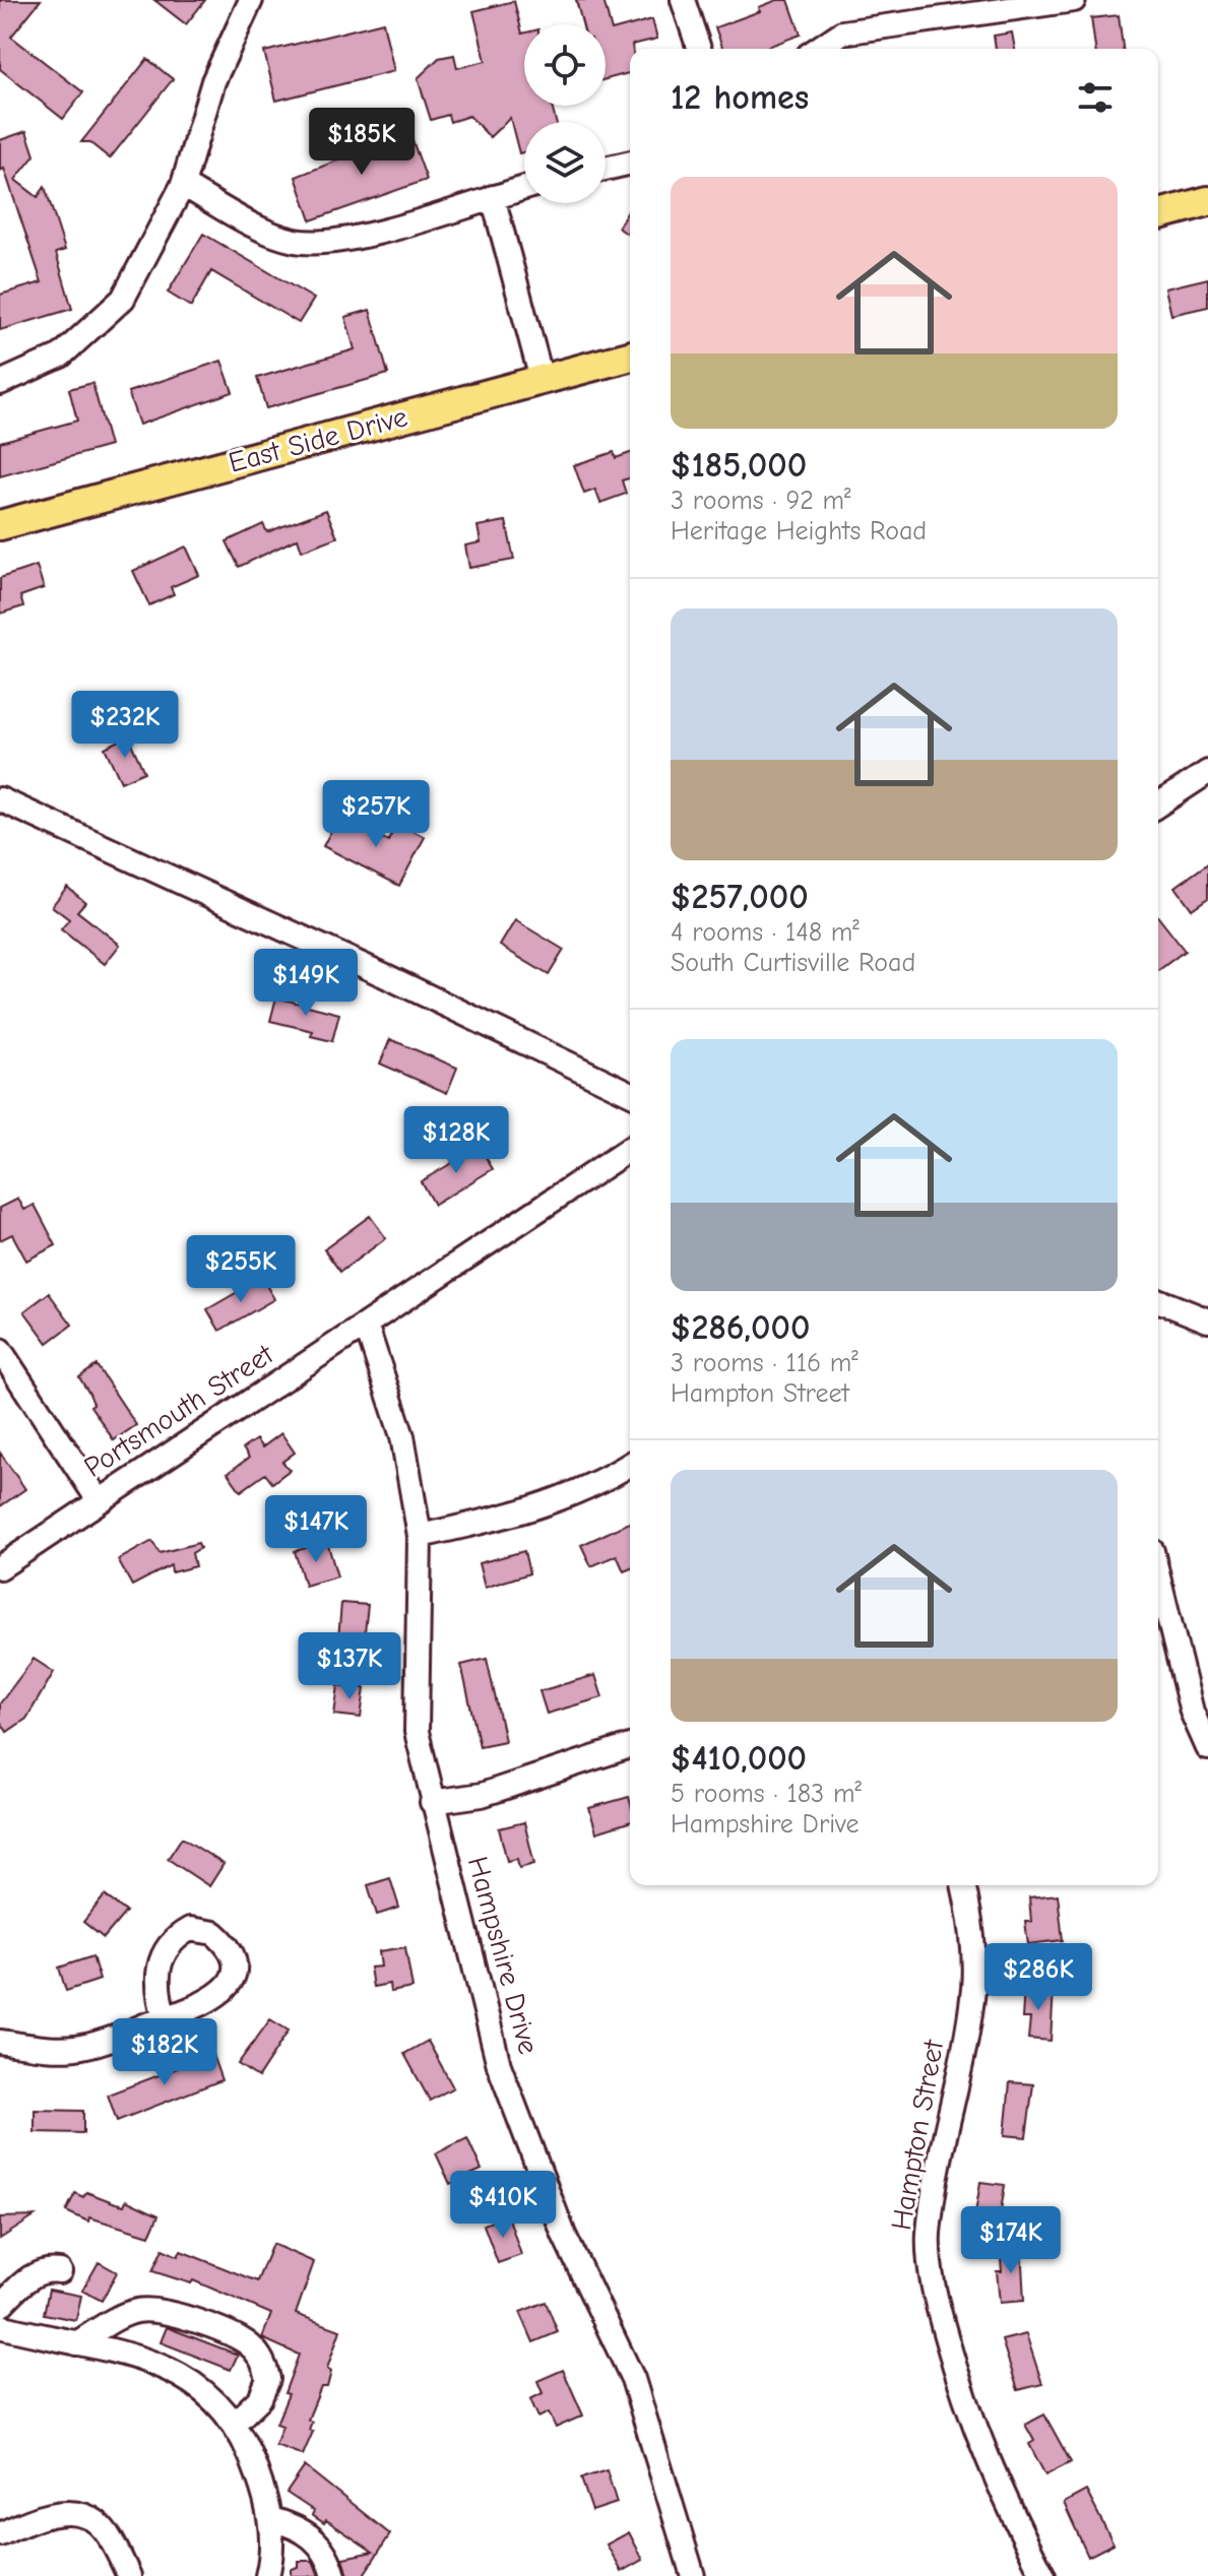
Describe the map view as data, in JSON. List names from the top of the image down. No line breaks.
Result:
{"streets":{"main road":["East Side Drive"],"street":["Portsmouth Street","Hampshire Drive","Hampton Street"]},"crossings":[["Portsmouth Street","Hampshire Drive"]],"page":{"heading":"12 homes","price":["$185K","$232K","$257K","$149K","$128K","$255K","$147K","$137K","$286K","$182K","$410K","$174K"],"list":[{"name":"$185,000","note":"3 rooms · 92 m² · Heritage Heights Road"},{"name":"$257,000","note":"4 rooms · 148 m² · South Curtisville Road"},{"name":"$286,000","note":"3 rooms · 116 m² · Hampton Street"},{"name":"$410,000","note":"5 rooms · 183 m² · Hampshire Drive"}]}}
